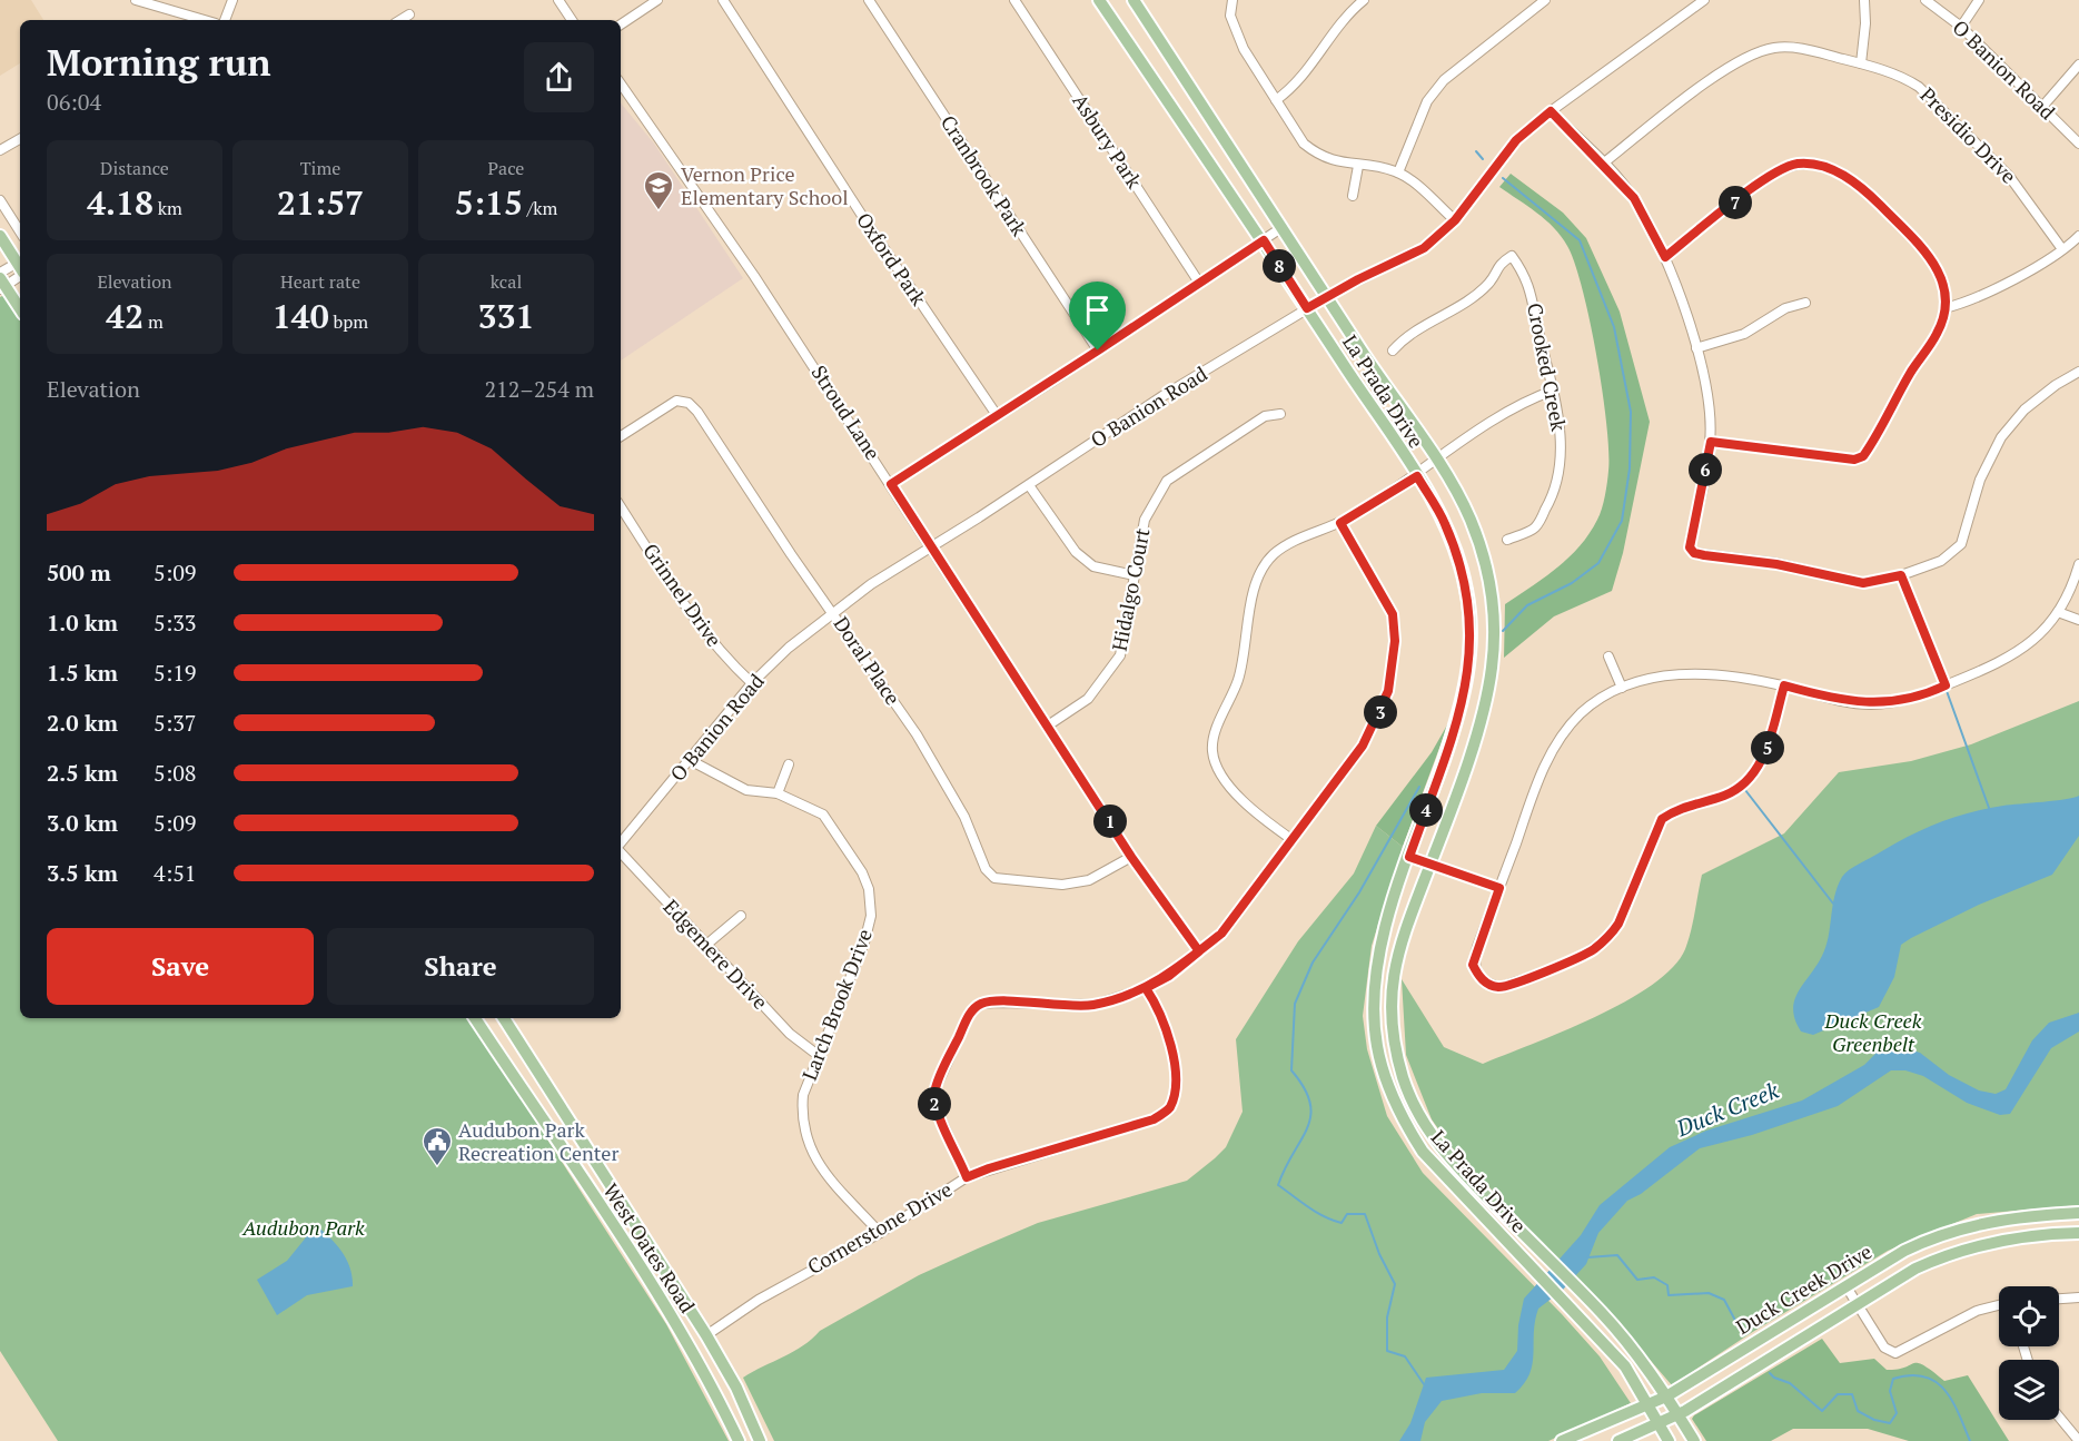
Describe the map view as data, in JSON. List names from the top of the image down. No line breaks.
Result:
{"streets":{"main road":["La Prada Drive","West Oates Road","Duck Creek Drive"],"street":["O Banion Road","Presidio Drive","Asbury Park","Cranbrook Park","Oxford Park","Crooked Creek","Stroud Lane","Hidalgo Court","Grinnel Drive","Doral Place","Edgemere Drive","Larch Brook Drive","Cornerstone Drive"]},"crossings":[["O Banion Road","La Prada Drive"],["O Banion Road","Stroud Lane"],["O Banion Road","Grinnel Drive"],["O Banion Road","Doral Place"],["O Banion Road","Larch Brook Drive"],["La Prada Drive","Duck Creek Drive"],["Stroud Lane","Hidalgo Court"],["Stroud Lane","Doral Place"],["Edgemere Drive","Larch Brook Drive"],["Larch Brook Drive","Cornerstone Drive"],["Cornerstone Drive","West Oates Road"]],"water":["Duck Creek"],"parks":["Duck Creek Greenbelt","Audubon Park"],"places":{"school or university":["Vernon Price Elementary School"],"public building":["Audubon Park Recreation Center"]},"page":{"heading":["Morning run","06:04"],"stats":[["Distance","4.18 km"],["Time","21:57"],["Pace","5:15 /km"],["Elevation","42 m"],["Heart rate","140 bpm"],["kcal","331"]],"pins":["7","8","6","3","5","4","1","2"],"chart":["Elevation","212–254 m"],"list":[{"name":"500 m","note":"5:09"},{"name":"1.0 km","note":"5:33"},{"name":"1.5 km","note":"5:19"},{"name":"2.0 km","note":"5:37"},{"name":"2.5 km","note":"5:08"},{"name":"3.0 km","note":"5:09"},{"name":"3.5 km","note":"4:51"}],"buttons":["Save","Share"]}}
